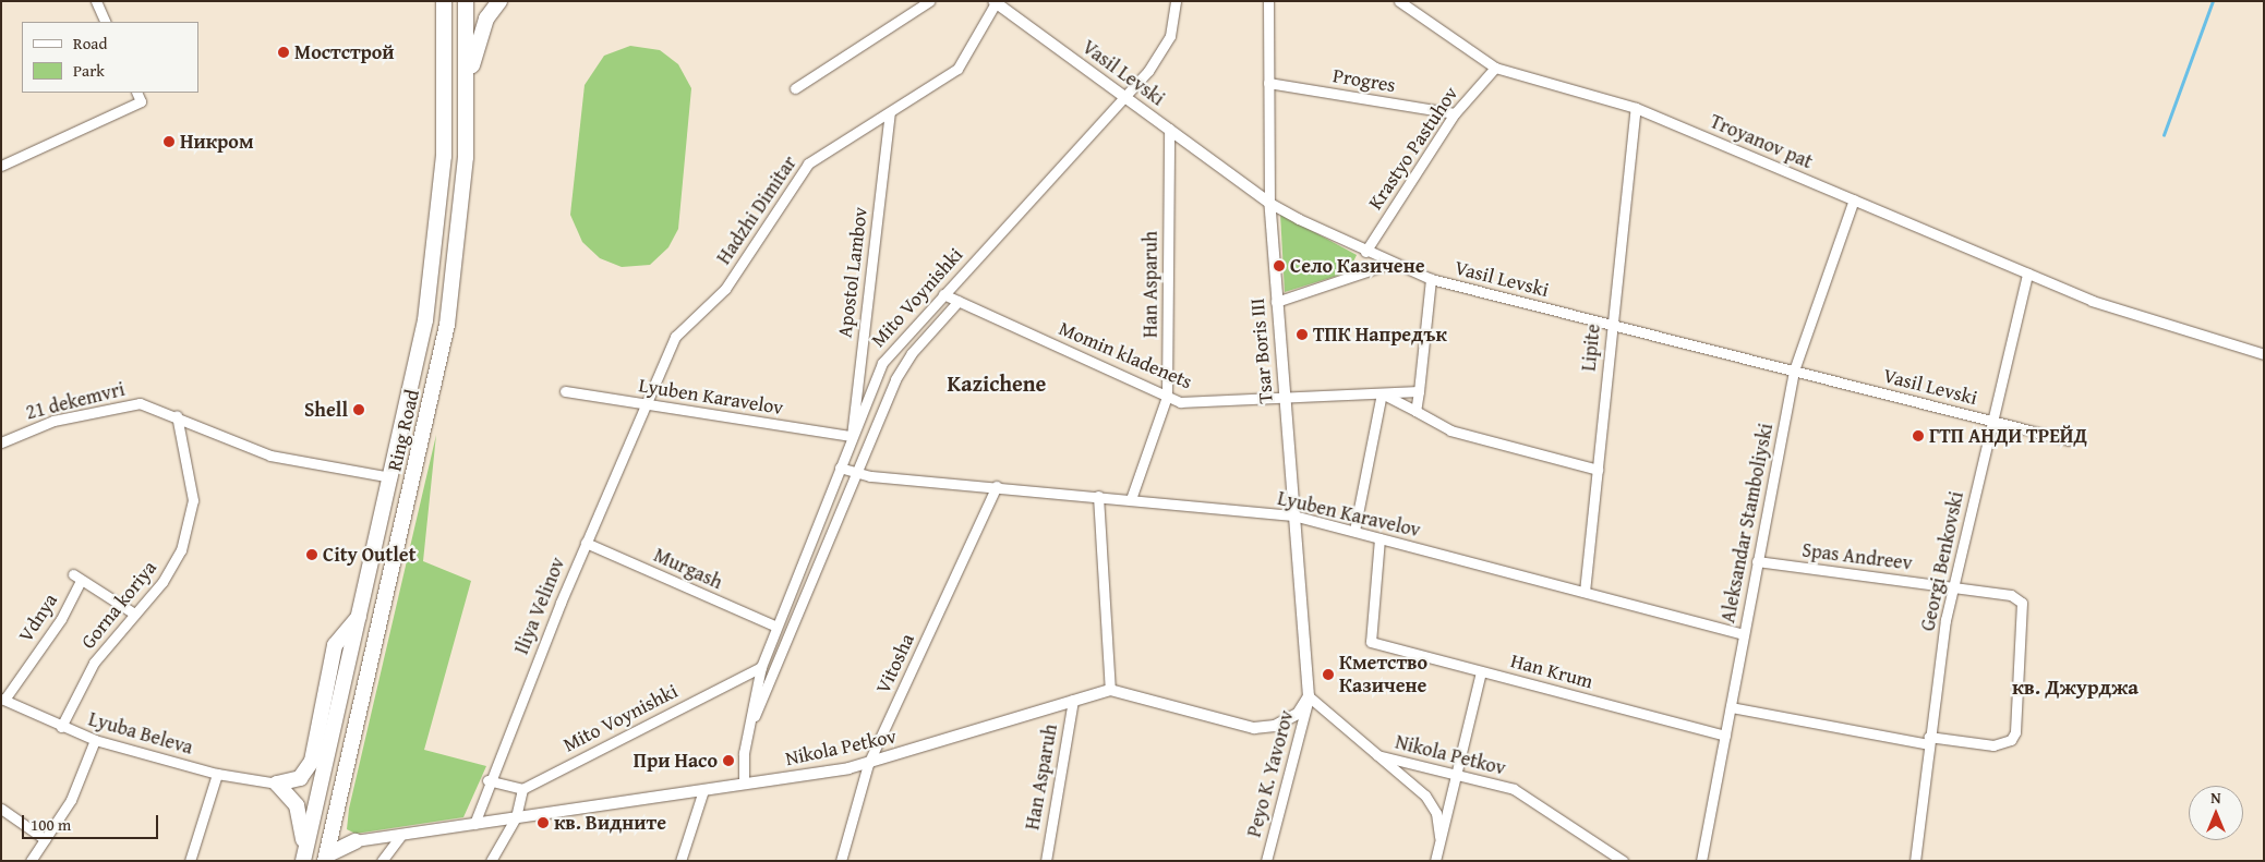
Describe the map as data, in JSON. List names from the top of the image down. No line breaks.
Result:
{"streets":{"highway":["Ring Road"],"street":["Vasil Levski","Progres","Troyanov pat","Krastyo Pastuhov","Hadzhi Dimitar","Apostol Lambov","Han Asparuh","Mito Voynishki","Lipite","Tsar Boris III","Momin kladenets","Lyuben Karavelov","21 dekemvri","Aleksandar Stamboliyski","Spas Andreev","Georgi Benkovski","Murgash","Gorna koriya","Iliya Velinov","Vdnya","Vitosha","Han Krum","Lyuba Beleva","Nikola Petkov","Peyo K. Yavorov"]},"crossings":[["Vasil Levski","Krastyo Pastuhov"],["Vasil Levski","Hadzhi Dimitar"],["Vasil Levski","Han Asparuh"],["Vasil Levski","Mito Voynishki"],["Vasil Levski","Lipite"],["Vasil Levski","Tsar Boris III"],["Vasil Levski","Aleksandar Stamboliyski"],["Vasil Levski","Georgi Benkovski"],["Progres","Krastyo Pastuhov"],["Progres","Tsar Boris III"],["Troyanov pat","Krastyo Pastuhov"],["Troyanov pat","Lipite"],["Troyanov pat","Aleksandar Stamboliyski"],["Troyanov pat","Georgi Benkovski"],["Hadzhi Dimitar","Apostol Lambov"],["Hadzhi Dimitar","Lyuben Karavelov"],["Hadzhi Dimitar","Iliya Velinov"],["Apostol Lambov","Mito Voynishki"],["Apostol Lambov","Lyuben Karavelov"],["Han Asparuh","Momin kladenets"],["Han Asparuh","Lyuben Karavelov"],["Han Asparuh","Nikola Petkov"],["Mito Voynishki","Momin kladenets"],["Mito Voynishki","Lyuben Karavelov"],["Mito Voynishki","Murgash"],["Mito Voynishki","Nikola Petkov"],["Lipite","Lyuben Karavelov"],["Tsar Boris III","Momin kladenets"],["Tsar Boris III","Lyuben Karavelov"],["Tsar Boris III","Nikola Petkov"],["Tsar Boris III","Peyo K. Yavorov"],["Lyuben Karavelov","Aleksandar Stamboliyski"],["Lyuben Karavelov","Iliya Velinov"],["Lyuben Karavelov","Vitosha"],["Lyuben Karavelov","Han Krum"],["21 dekemvri","Ring Road"],["21 dekemvri","Gorna koriya"],["Aleksandar Stamboliyski","Spas Andreev"],["Aleksandar Stamboliyski","Han Krum"],["Spas Andreev","Georgi Benkovski"],["Murgash","Iliya Velinov"],["Gorna koriya","Vdnya"],["Gorna koriya","Lyuba Beleva"],["Iliya Velinov","Nikola Petkov"],["Vdnya","Lyuba Beleva"],["Vitosha","Nikola Petkov"],["Nikola Petkov","Peyo K. Yavorov"]],"districts":["Kazichene","кв. Джурджа"],"places":["Мостстрой","Никром","Село Казичене","ТПК Напредък","Shell","ГТП АНДИ ТРЕЙД","City Outlet","Кметство Казичене","При Насо","кв. Видните"],"legend":["Road","Park"],"scale_bar":"100 m","north":"top"}
